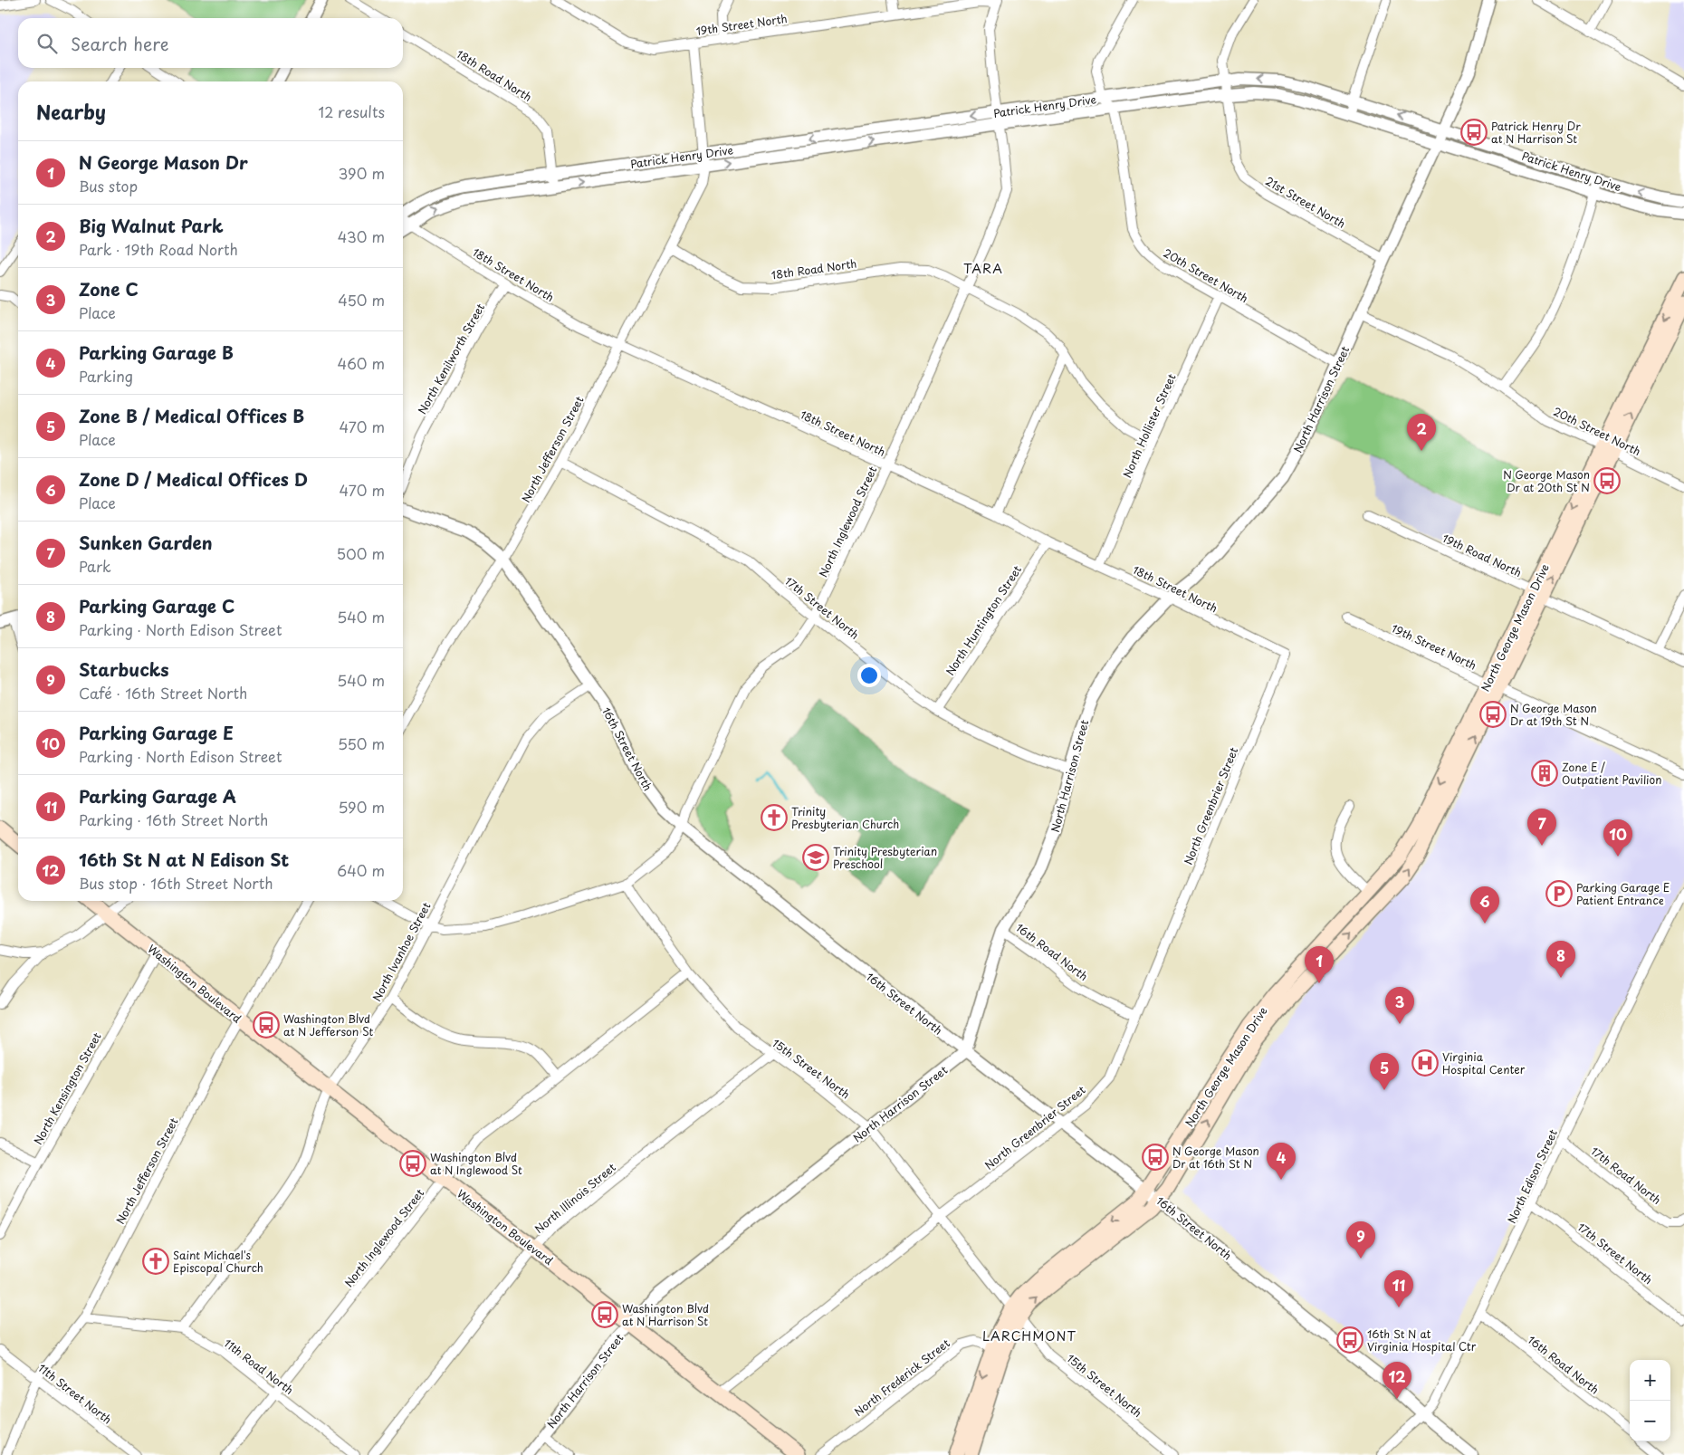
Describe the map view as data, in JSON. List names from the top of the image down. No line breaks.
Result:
{"streets":{"main road":["North George Mason Drive","Washington Boulevard"],"street":["19th Street North","18th Road North","Patrick Henry Drive","21st Street North","18th Street North","20th Street North","North Kenilworth Street","North Harrison Street","North Hollister Street","North Jefferson Street","North Inglewood Street","19th Road North","17th Street North","North Huntington Street","16th Street North","North Greenbrier Street","North Ivanhoe Street","16th Road North","15th Street North","North Kensington Street","17th Road North","North Edison Street","North Illinois Street","11th Road North","North Frederick Street","11th Street North"]},"crossings":[["19th Street North","North George Mason Drive"],["18th Road North","Patrick Henry Drive"],["18th Road North","North Jefferson Street"],["18th Road North","North Inglewood Street"],["Patrick Henry Drive","21st Street North"],["Patrick Henry Drive","18th Street North"],["Patrick Henry Drive","20th Street North"],["Patrick Henry Drive","North Harrison Street"],["Patrick Henry Drive","North Jefferson Street"],["Patrick Henry Drive","North Inglewood Street"],["21st Street North","North Harrison Street"],["18th Street North","North Kenilworth Street"],["18th Street North","North Harrison Street"],["18th Street North","North Hollister Street"],["18th Street North","North Jefferson Street"],["18th Street North","North Inglewood Street"],["18th Street North","North Huntington Street"],["18th Street North","North Greenbrier Street"],["20th Street North","North Harrison Street"],["20th Street North","North Hollister Street"],["20th Street North","North George Mason Drive"],["North Harrison Street","17th Street North"],["North Harrison Street","16th Street North"],["North Harrison Street","16th Road North"],["North Harrison Street","Washington Boulevard"],["North Harrison Street","15th Street North"],["North Jefferson Street","17th Street North"],["North Jefferson Street","16th Street North"],["North Jefferson Street","Washington Boulevard"],["North Jefferson Street","11th Road North"],["North Jefferson Street","11th Street North"],["North Inglewood Street","17th Street North"],["North Inglewood Street","16th Street North"],["North Inglewood Street","Washington Boulevard"],["North Inglewood Street","15th Street North"],["North Inglewood Street","11th Road North"],["19th Road North","North George Mason Drive"],["17th Street North","North Huntington Street"],["17th Street North","North Edison Street"],["North George Mason Drive","16th Street North"],["North George Mason Drive","15th Street North"],["North George Mason Drive","North Frederick Street"],["16th Street North","North Greenbrier Street"],["16th Street North","North Ivanhoe Street"],["16th Street North","North Edison Street"],["North Greenbrier Street","16th Road North"],["North Greenbrier Street","Washington Boulevard"],["North Greenbrier Street","15th Street North"],["North Ivanhoe Street","Washington Boulevard"],["North Ivanhoe Street","11th Road North"],["16th Road North","North Edison Street"],["Washington Boulevard","North Kensington Street"],["Washington Boulevard","North Illinois Street"],["15th Street North","North Illinois Street"],["17th Road North","North Edison Street"]],"districts":["TARA","LARCHMONT"],"places":{"bus stop":["Patrick Henry Dr at N Harrison St","N George Mason Dr at 20th St N","N George Mason Dr at 19th St N","Washington Blvd at N Jefferson St","N George Mason Dr at 16th St N","Washington Blvd at N Inglewood St","Washington Blvd at N Harrison St","16th St N at Virginia Hospital Ctr"],"building":["Zone E / Outpatient Pavilion"],"church":["Trinity Presbyterian Church","Saint Michael's Episcopal Church"],"school or university":["Trinity Presbyterian Preschool"],"parking":["Parking Garage E Patient Entrance"],"hospital":["Virginia Hospital Center"]},"page":{"search":"Search here","heading":["Nearby","12 results"],"list":[{"mark":"1","name":"N George Mason Dr","note":"Bus stop","value":"390 m"},{"mark":"2","name":"Big Walnut Park","note":"Park · 19th Road North","value":"430 m"},{"mark":"3","name":"Zone C","note":"Place","value":"450 m"},{"mark":"4","name":"Parking Garage B","note":"Parking","value":"460 m"},{"mark":"5","name":"Zone B / Medical Offices B","note":"Place","value":"470 m"},{"mark":"6","name":"Zone D / Medical Offices D","note":"Place","value":"470 m"},{"mark":"7","name":"Sunken Garden","note":"Park","value":"500 m"},{"mark":"8","name":"Parking Garage C","note":"Parking · North Edison Street","value":"540 m"},{"mark":"9","name":"Starbucks","note":"Café · 16th Street North","value":"540 m"},{"mark":"10","name":"Parking Garage E","note":"Parking · North Edison Street","value":"550 m"},{"mark":"11","name":"Parking Garage A","note":"Parking · 16th Street North","value":"590 m"},{"mark":"12","name":"16th St N at N Edison St","note":"Bus stop · 16th Street North","value":"640 m"}],"pins":["2","7","10","6","8","1","3","5","4","9","11","12"],"map_buttons":["+","−"]}}
